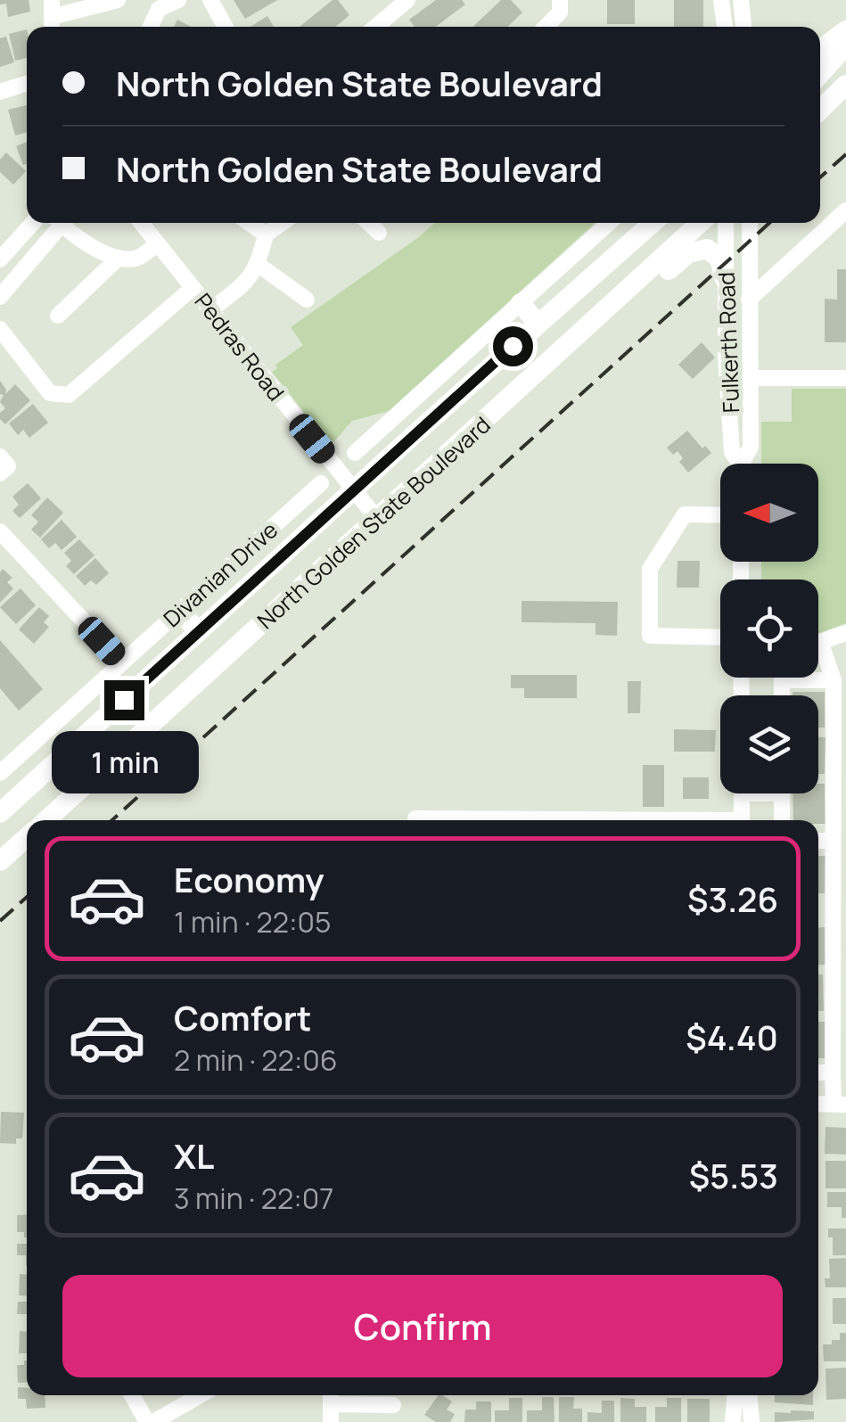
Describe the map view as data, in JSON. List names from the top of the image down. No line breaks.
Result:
{"streets":{"main road":["North Golden State Boulevard"],"street":["Fulkerth Road","Pedras Road","Divanian Drive"]},"crossings":[["Pedras Road","North Golden State Boulevard"]],"north":"left","page":{"banner":["North Golden State Boulevard","North Golden State Boulevard"],"bubble":"1 min","list":[{"name":"Economy","note":"1 min · 22:05","value":"$3.26"},{"name":"Comfort","note":"2 min · 22:06","value":"$4.40"},{"name":"XL","note":"3 min · 22:07","value":"$5.53"}],"buttons":"Confirm"}}
